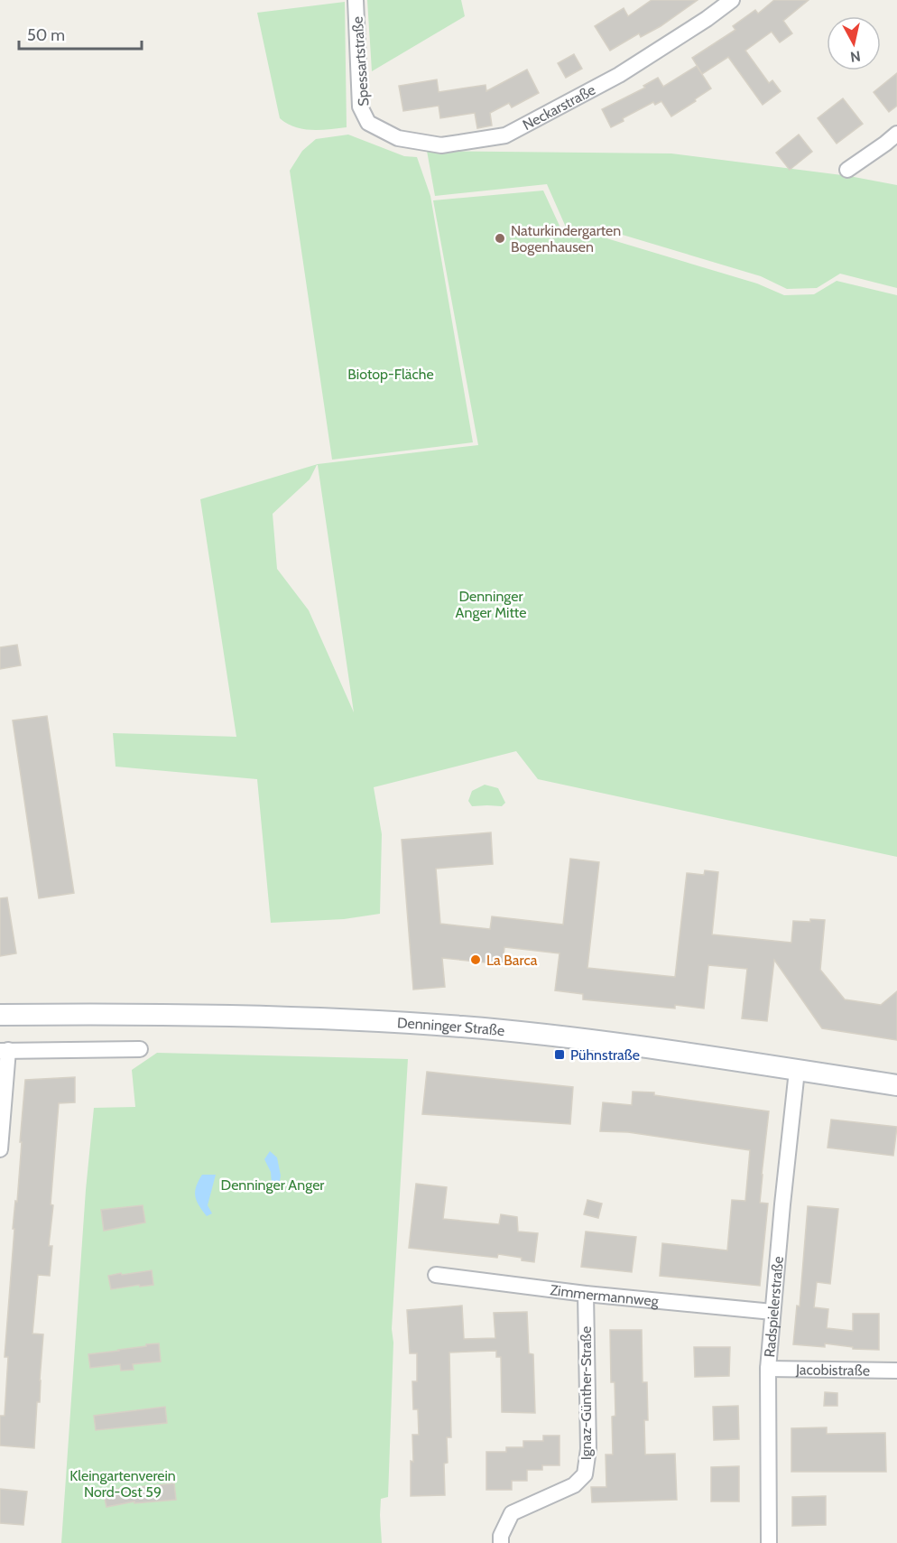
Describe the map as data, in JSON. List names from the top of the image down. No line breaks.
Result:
{"streets":{"street":["Spessartstraße","Neckarstraße","Denninger Straße","Zimmermannweg","Radspielerstraße","Jacobistraße","Ignaz-Günther-Straße"]},"crossings":[["Spessartstraße","Neckarstraße"],["Denninger Straße","Radspielerstraße"],["Zimmermannweg","Radspielerstraße"],["Zimmermannweg","Ignaz-Günther-Straße"],["Radspielerstraße","Jacobistraße"]],"parks":["Biotop-Fläche","Denninger Anger Mitte","Denninger Anger","Kleingartenverein Nord-Ost 59"],"places":{"other":["Naturkindergarten Bogenhausen","La Barca"],"transit":["Pühnstraße"]},"scale_bar":"50 m","north":"bottom"}
